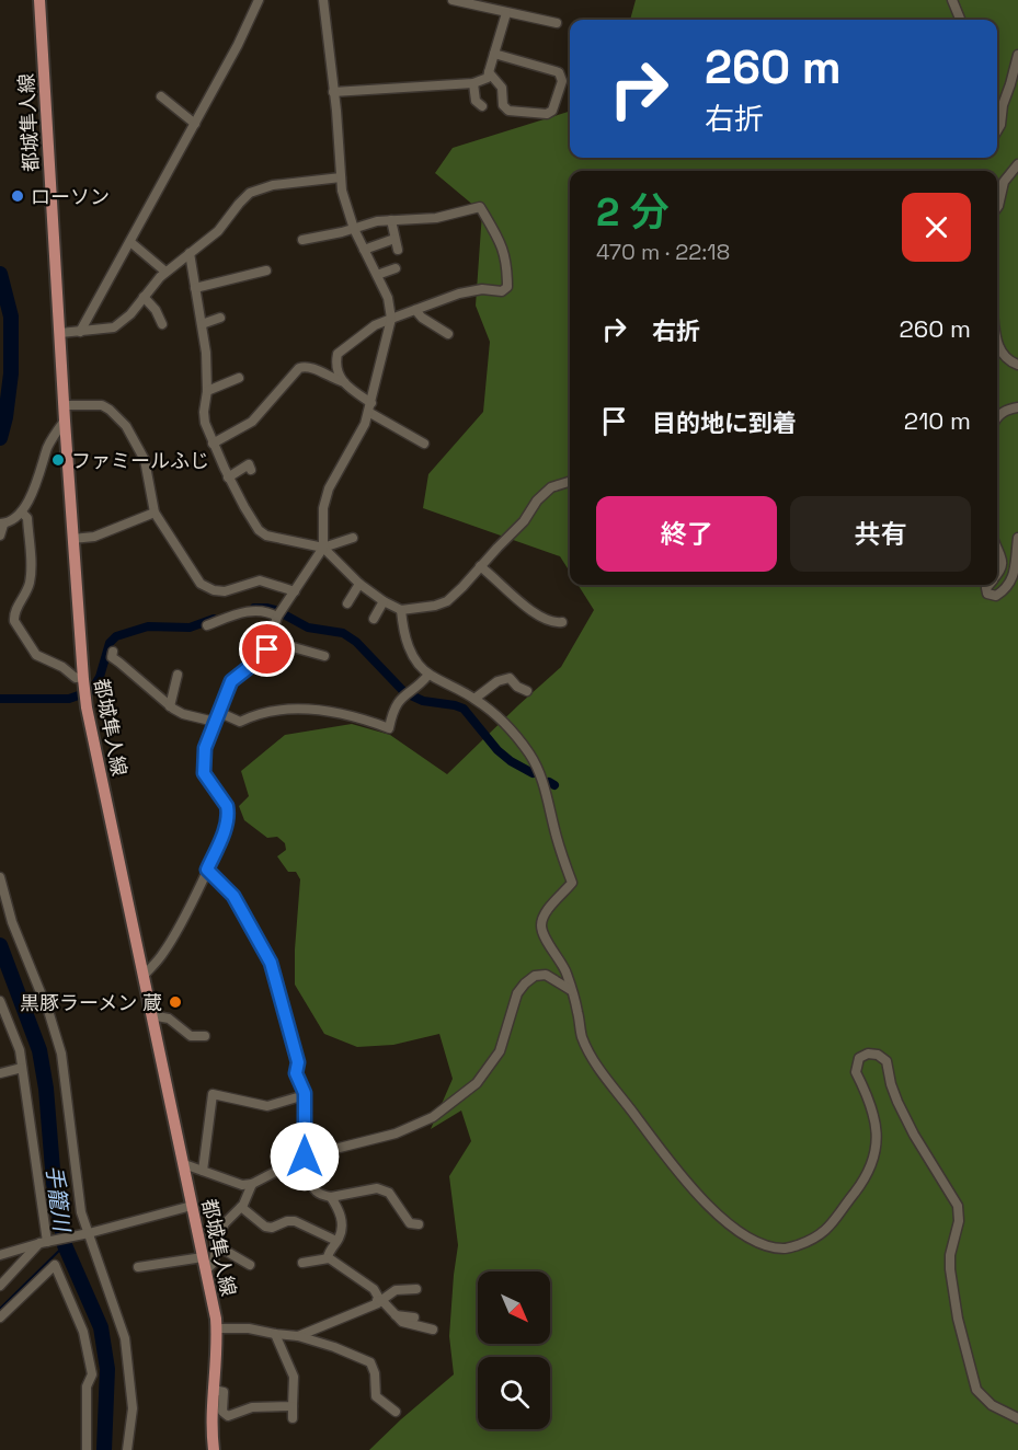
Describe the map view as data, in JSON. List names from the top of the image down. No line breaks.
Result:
{"streets":{"main road":["都城隼人線"]},"water":["手籠川"],"places":["ローソン","ファミールふじ","黒豚ラーメン 蔵"],"north":"bottom right","page":{"turn":["260 m","右折"],"heading":["2 分","470 m · 22:18"],"list":[{"name":"右折","value":"260 m"},{"name":"目的地に到着","value":"210 m"}],"buttons":["終了","共有"]}}
